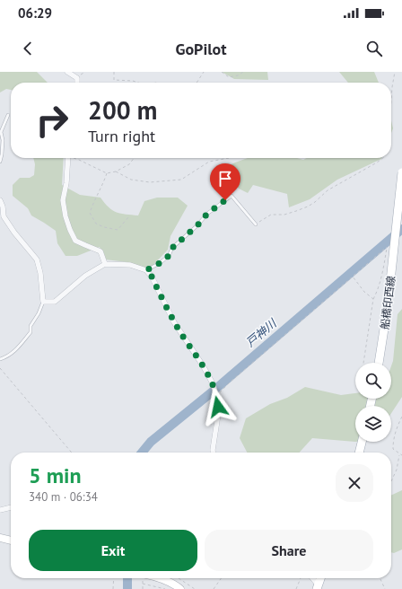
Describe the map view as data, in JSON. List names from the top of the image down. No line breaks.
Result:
{"streets":{"main road":["船橋印西線"]},"water":["戸神川"],"page":{"status":"06:29","header":"GoPilot","turn":["200 m","Turn right"],"heading":["5 min","340 m · 06:34"],"buttons":["Exit","Share"]}}
